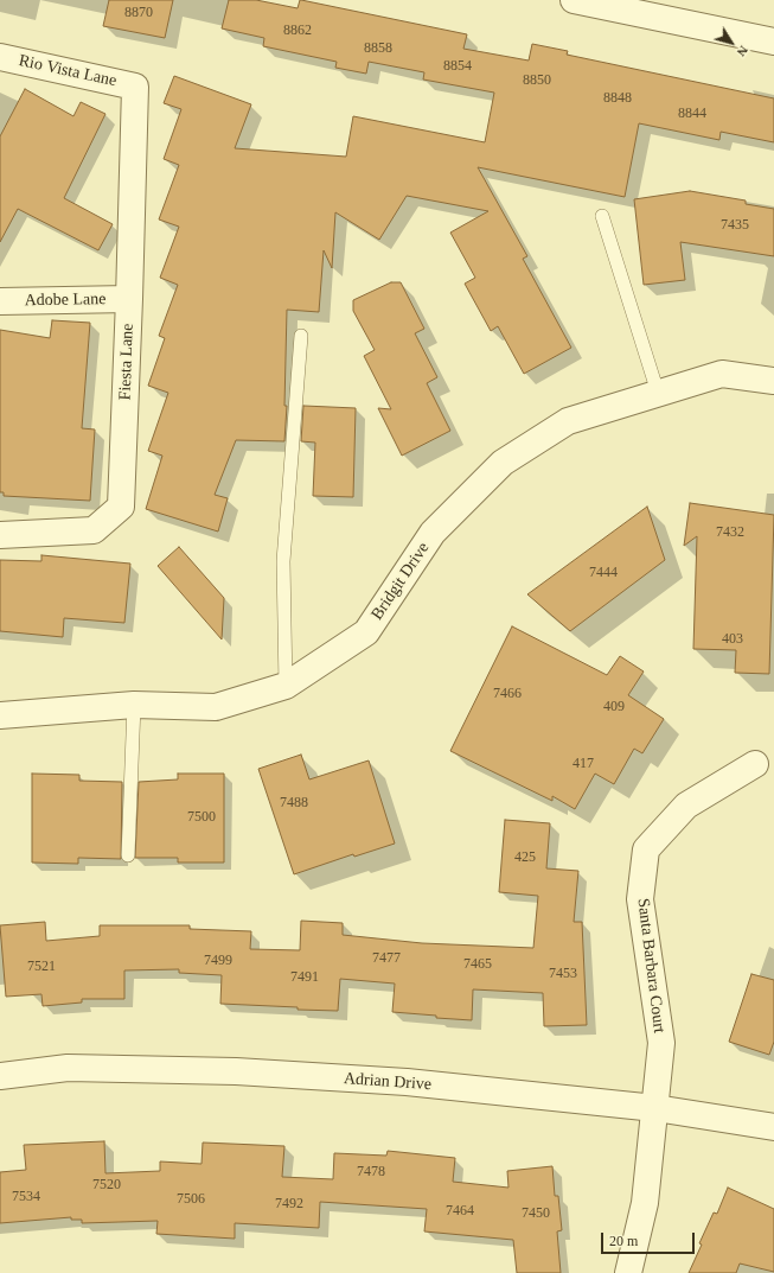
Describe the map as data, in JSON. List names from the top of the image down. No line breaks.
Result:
{"streets":{"street":["Rio Vista Lane","Adobe Lane","Fiesta Lane","Bridgit Drive","Santa Barbara Court","Adrian Drive"]},"crossings":[["Rio Vista Lane","Fiesta Lane"],["Adobe Lane","Fiesta Lane"],["Santa Barbara Court","Adrian Drive"]],"house_numbers":["8870","8862","8858","8854","8850","8848","8844","7435","7432","7444","403","7466","409","417","7488","7500","425","7477","7499","7465","7521","7453","7491","7478","7520","7534","7506","7492","7464","7450"],"scale_bar":"20 m","north":"bottom right"}
